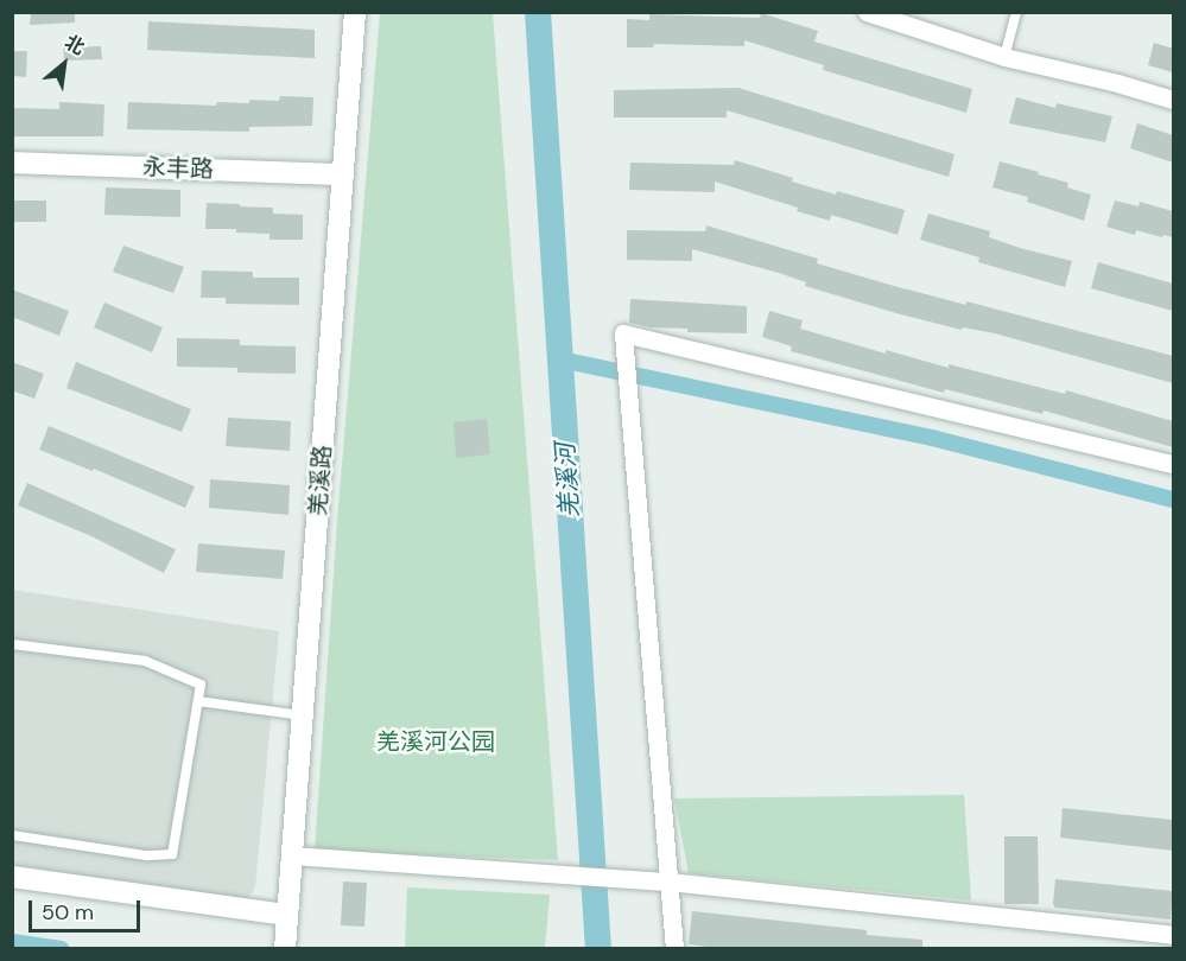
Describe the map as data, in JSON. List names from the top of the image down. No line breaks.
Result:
{"streets":{"street":["永丰路","羌溪路"]},"crossings":[["永丰路","羌溪路"]],"water":["羌溪河"],"parks":["羌溪河公园"],"scale_bar":"50 m","north":"top right"}
